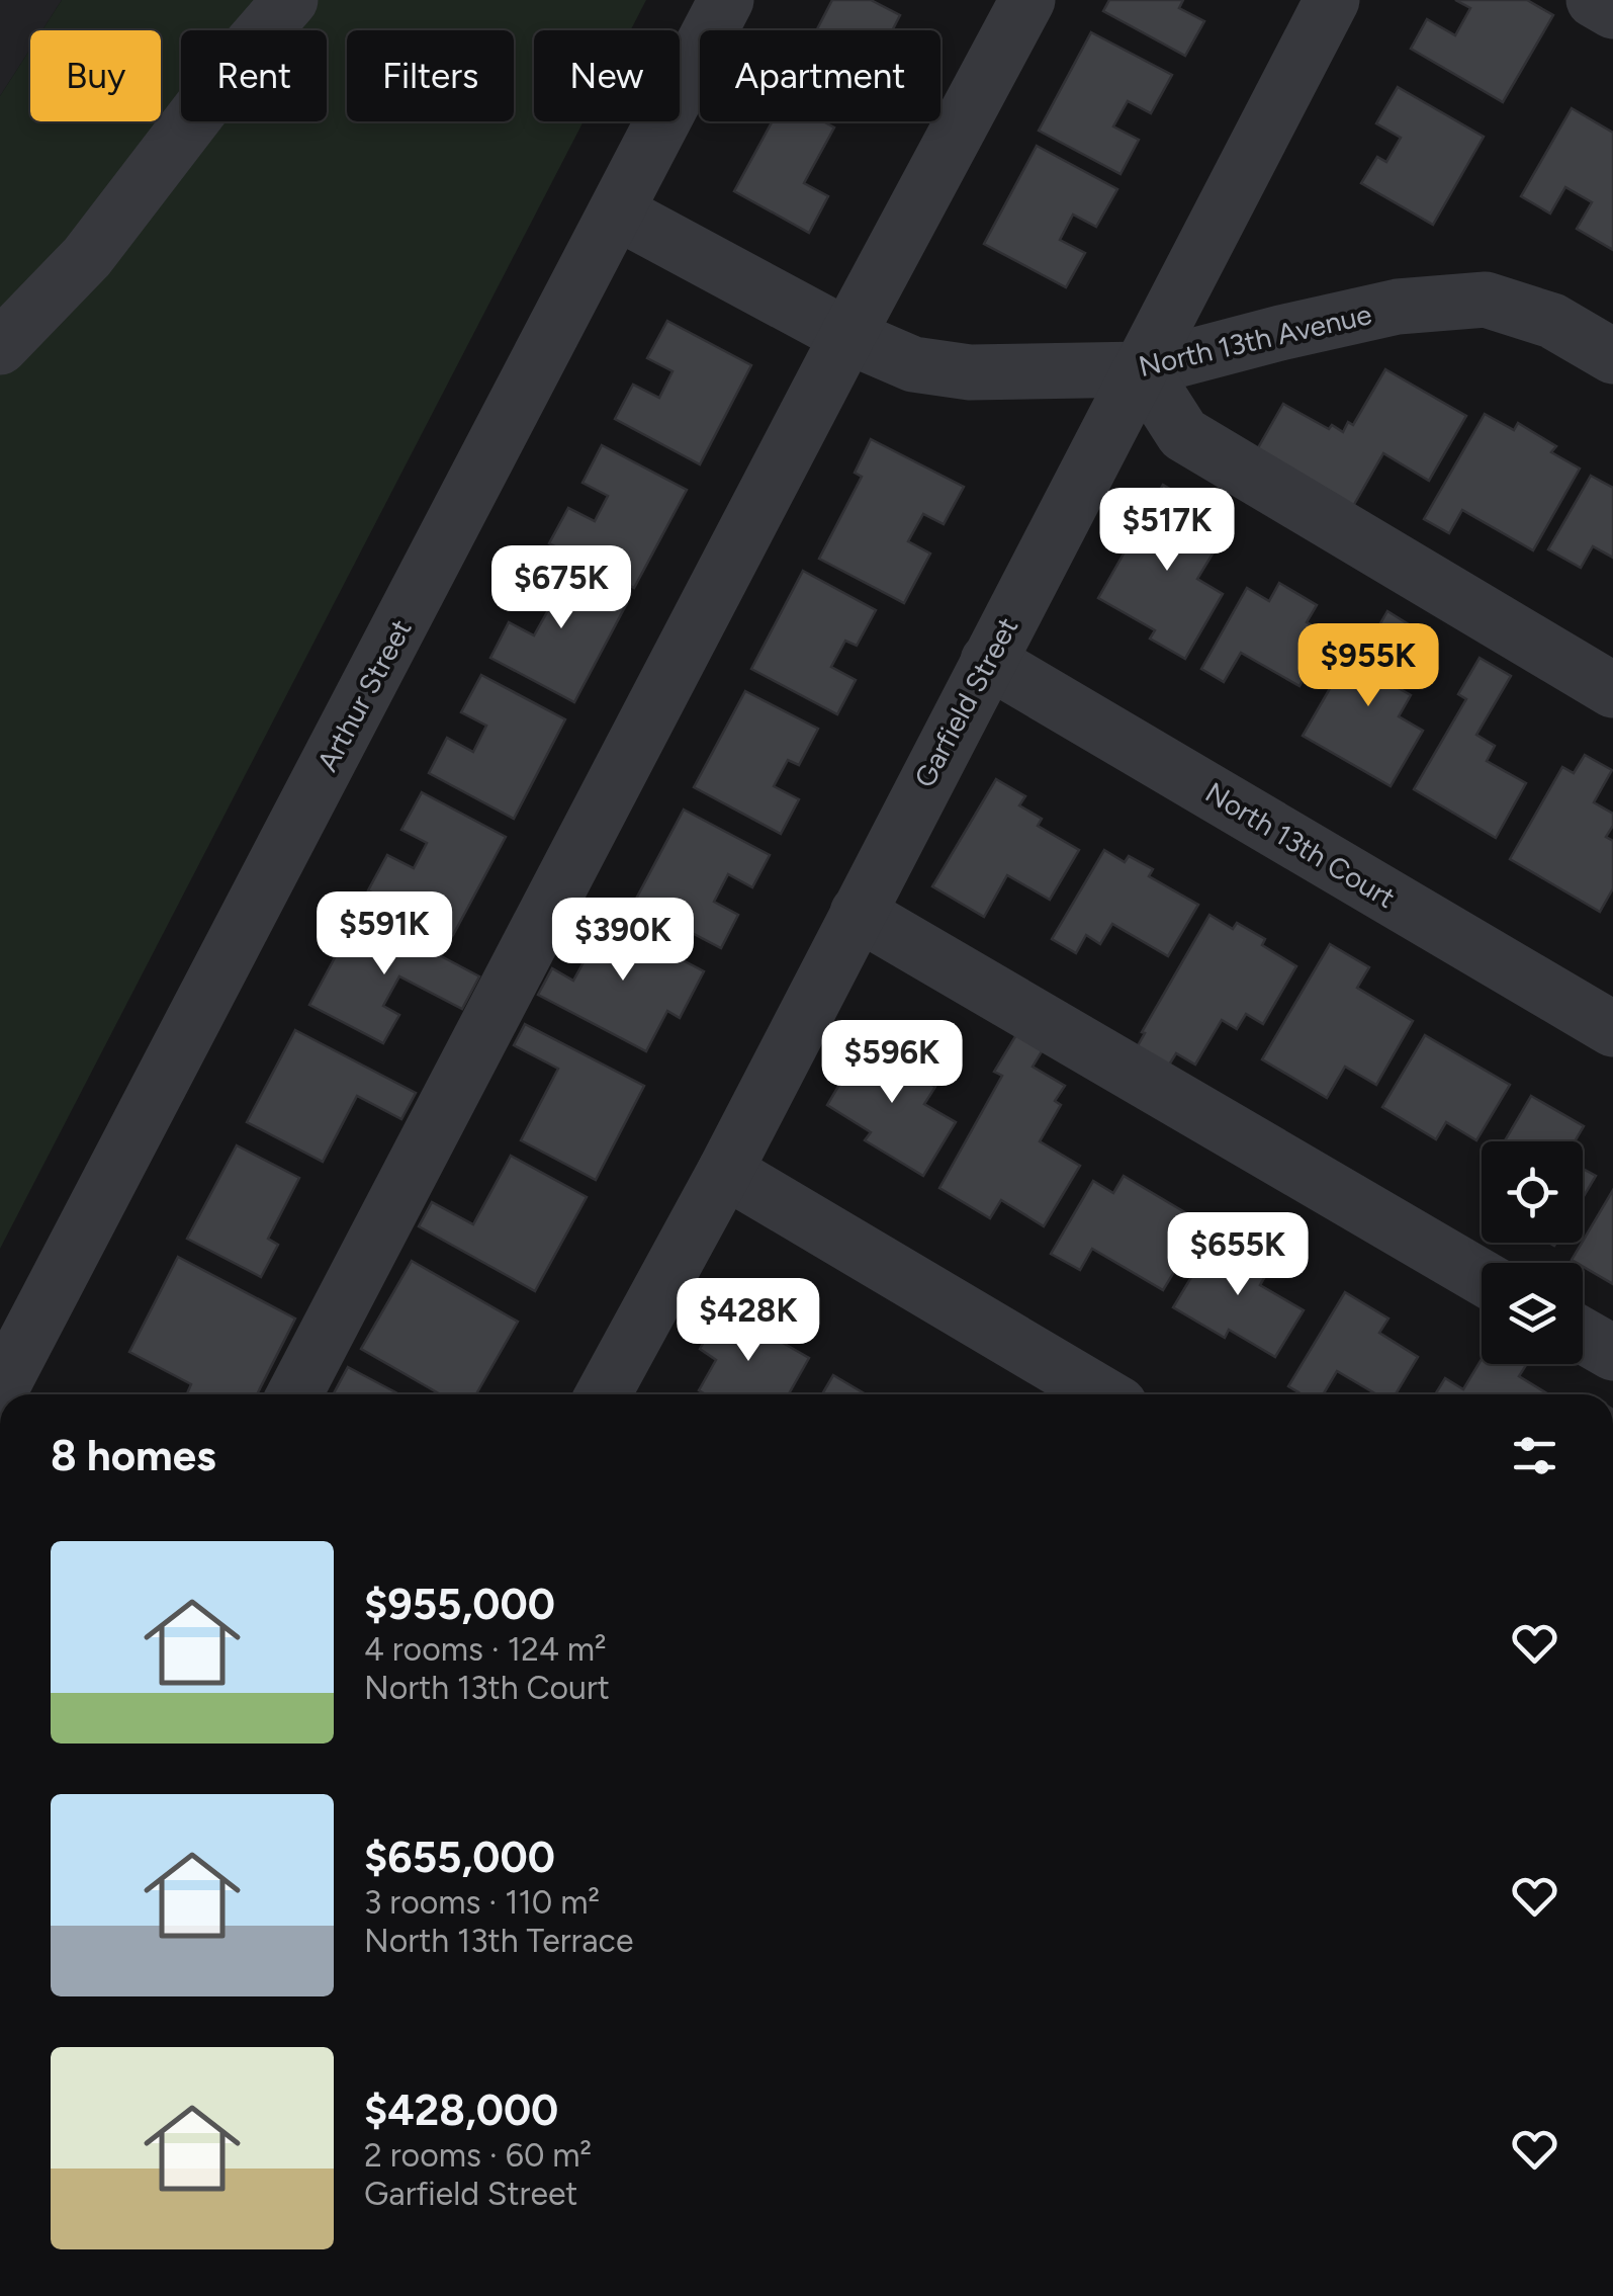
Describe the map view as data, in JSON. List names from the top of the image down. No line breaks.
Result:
{"streets":{"street":["North 13th Avenue","Arthur Street","Garfield Street","North 13th Court"]},"crossings":[["North 13th Avenue","Arthur Street"],["North 13th Avenue","Garfield Street"],["Garfield Street","North 13th Court"]],"page":{"chip":["Buy","Rent","Filters","New","Apartment"],"price":["$517K","$675K","$955K","$591K","$390K","$596K","$655K","$428K"],"heading":"8 homes","list":[{"name":"$955,000","note":"4 rooms · 124 m² · North 13th Court"},{"name":"$655,000","note":"3 rooms · 110 m² · North 13th Terrace"},{"name":"$428,000","note":"2 rooms · 60 m² · Garfield Street"}]}}
